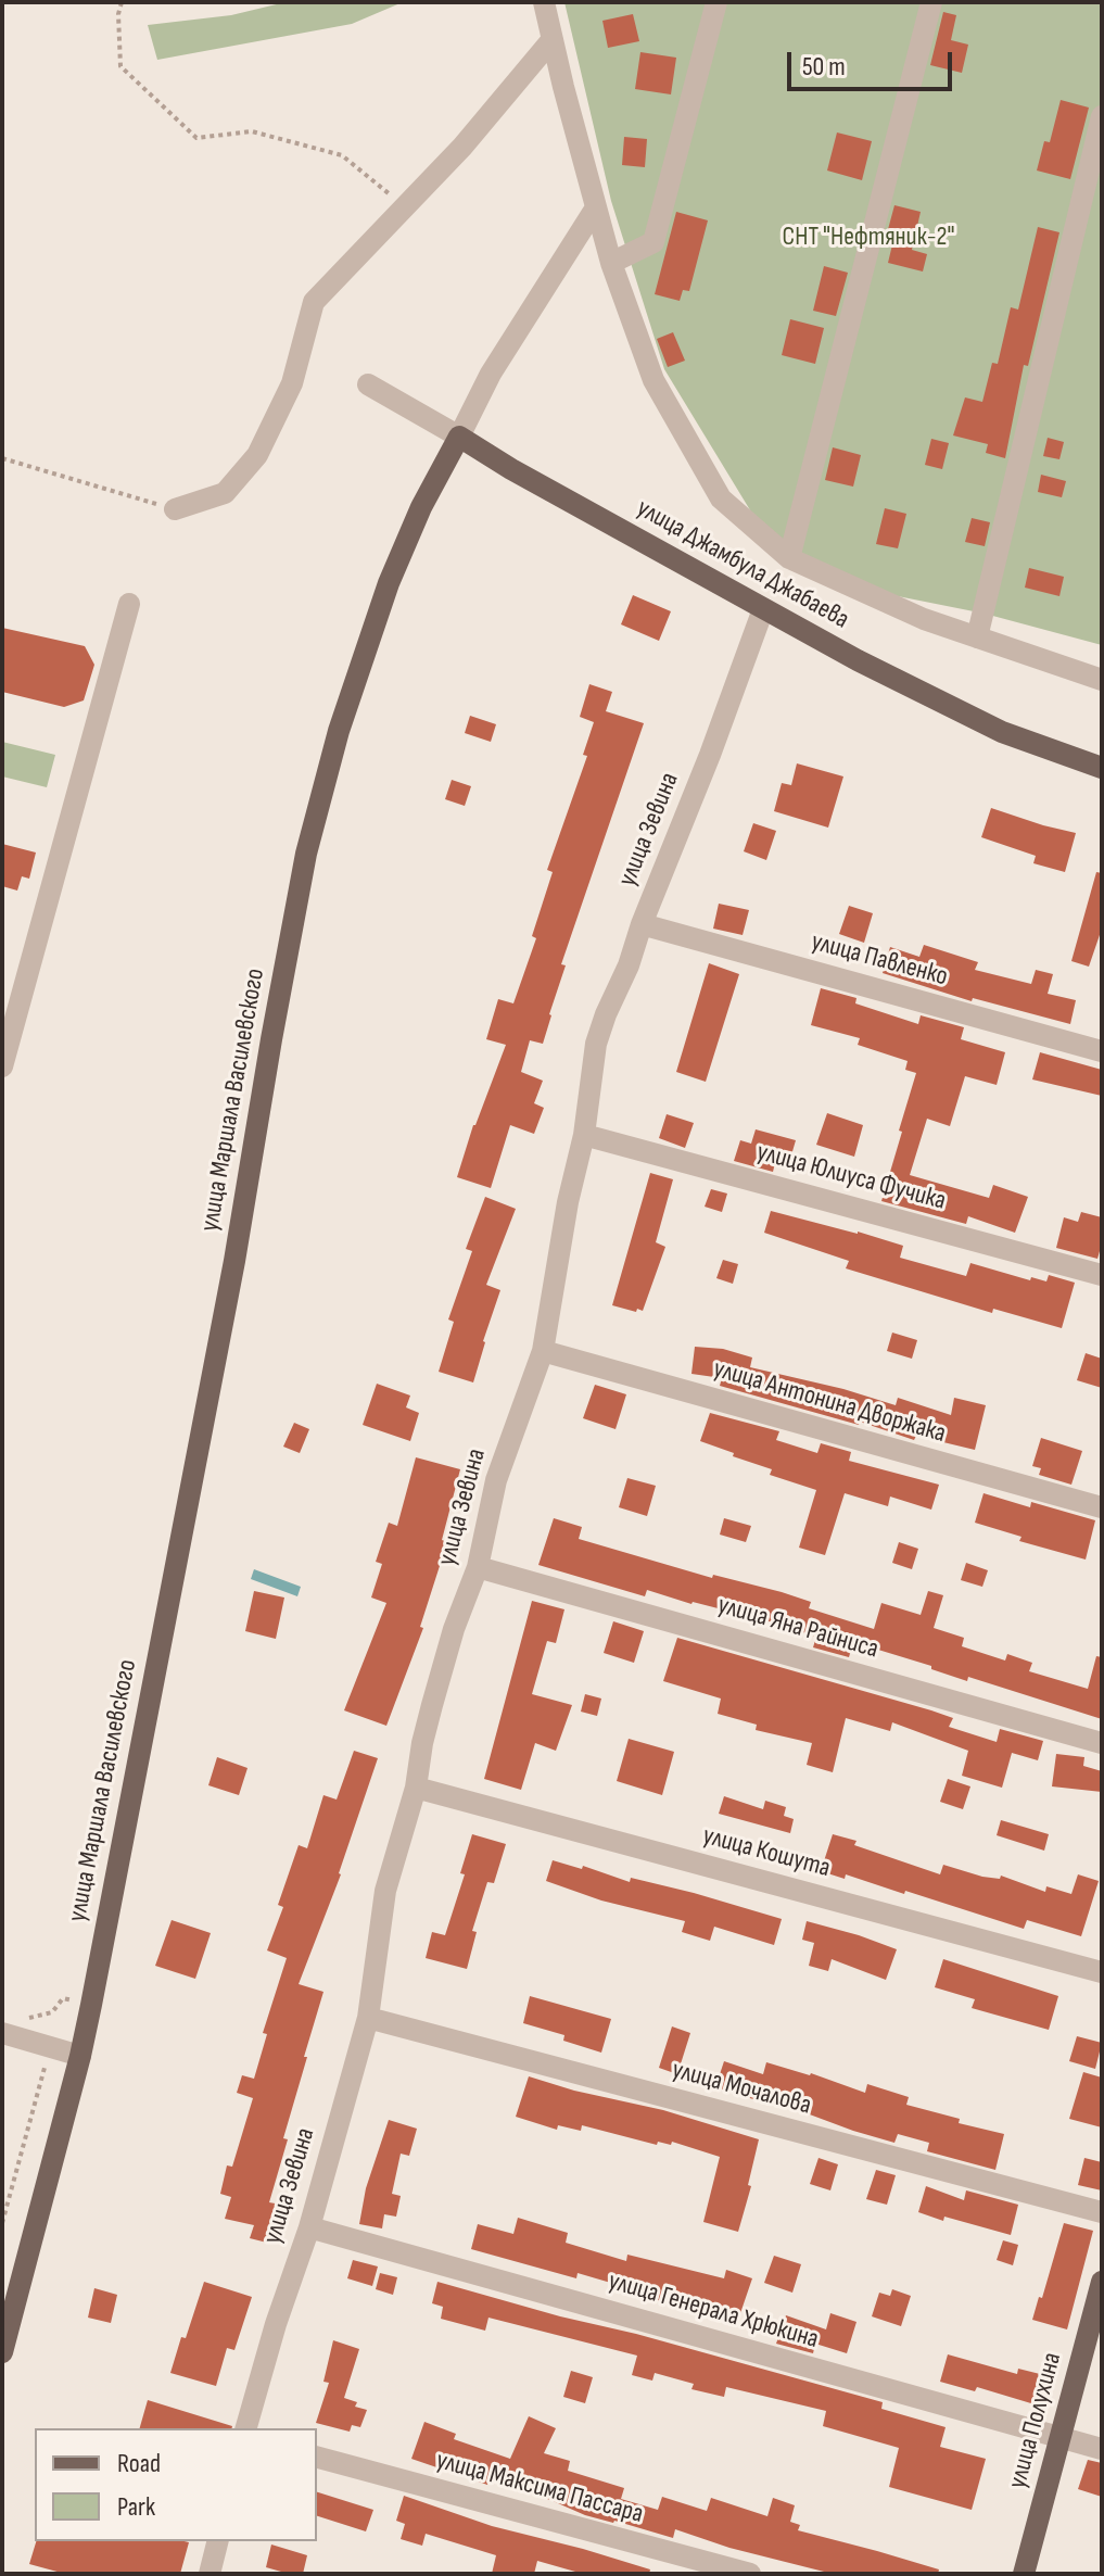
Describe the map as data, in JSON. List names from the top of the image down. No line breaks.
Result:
{"streets":{"main road":["улица Джамбула Джабаева","улица Маршала Василевского","улица Полухина"],"street":["улица Зевина","улица Павленко","улица Юлиуса Фучика","улица Антонина Дворжака","улица Яна Райниса","улица Кошута","улица Мочалова","улица Генерала Хрюкина","улица Максима Пассара"]},"crossings":[["улица Джамбула Джабаева","улица Зевина"],["улица Джамбула Джабаева","улица Маршала Василевского"],["улица Зевина","улица Павленко"],["улица Зевина","улица Юлиуса Фучика"],["улица Зевина","улица Антонина Дворжака"],["улица Зевина","улица Яна Райниса"],["улица Зевина","улица Кошута"],["улица Зевина","улица Мочалова"],["улица Зевина","улица Генерала Хрюкина"],["улица Генерала Хрюкина","улица Полухина"]],"parks":["СНТ \"Нефтяник-2\""],"legend":["Road","Park"],"scale_bar":"50 m"}
